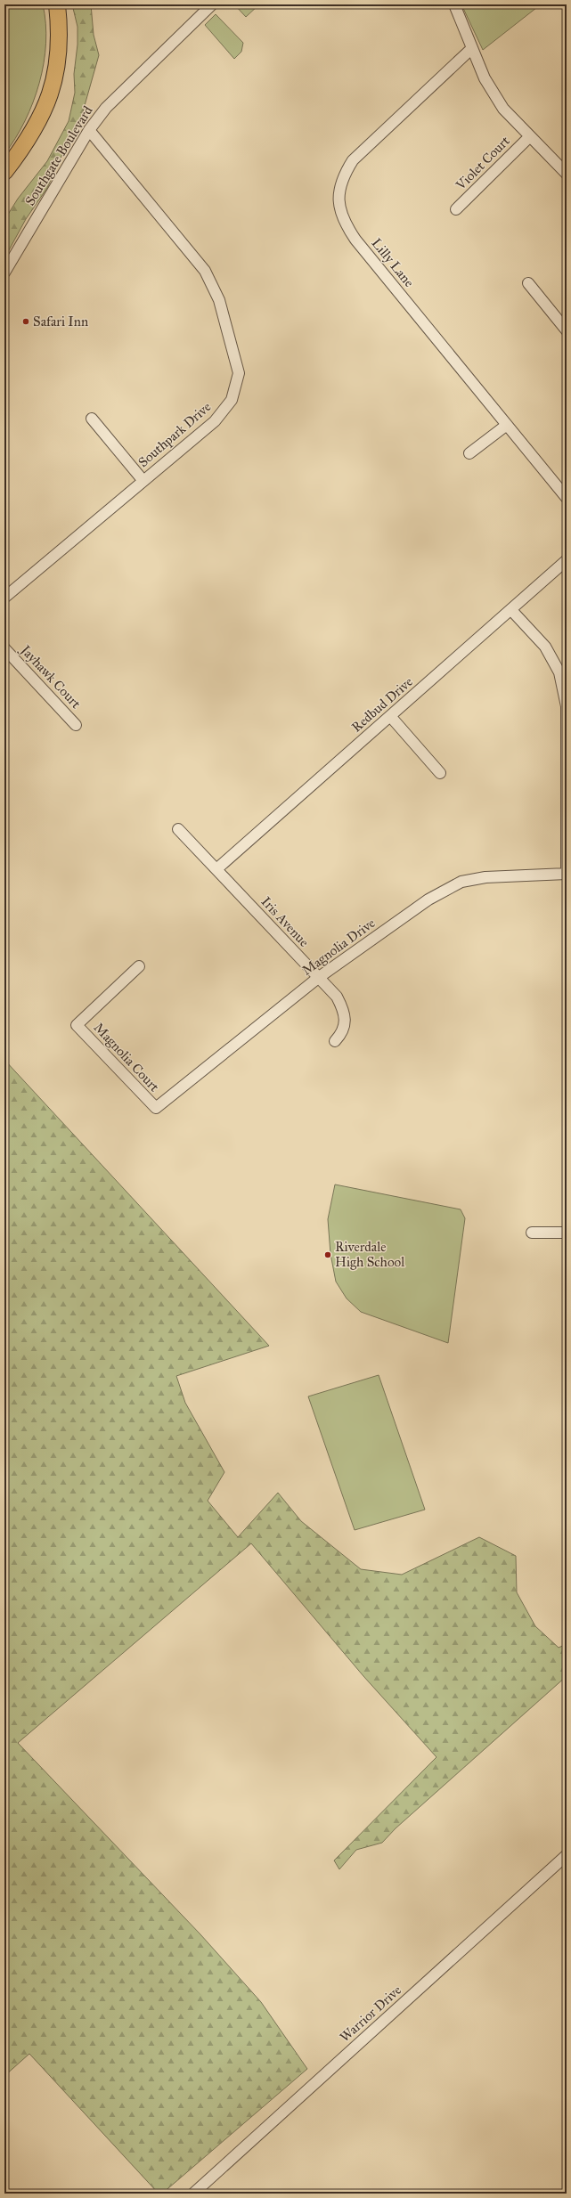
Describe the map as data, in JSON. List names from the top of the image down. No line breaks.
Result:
{"streets":{"street":["Southgate Boulevard","Violet Court","Lilly Lane","Southpark Drive","Jayhawk Court","Redbud Drive","Iris Avenue","Magnolia Drive","Magnolia Court","Warrior Drive"]},"crossings":[["Southgate Boulevard","Southpark Drive"],["Redbud Drive","Iris Avenue"],["Iris Avenue","Magnolia Drive"],["Magnolia Drive","Magnolia Court"]],"places":["Safari Inn","Riverdale High School"]}
